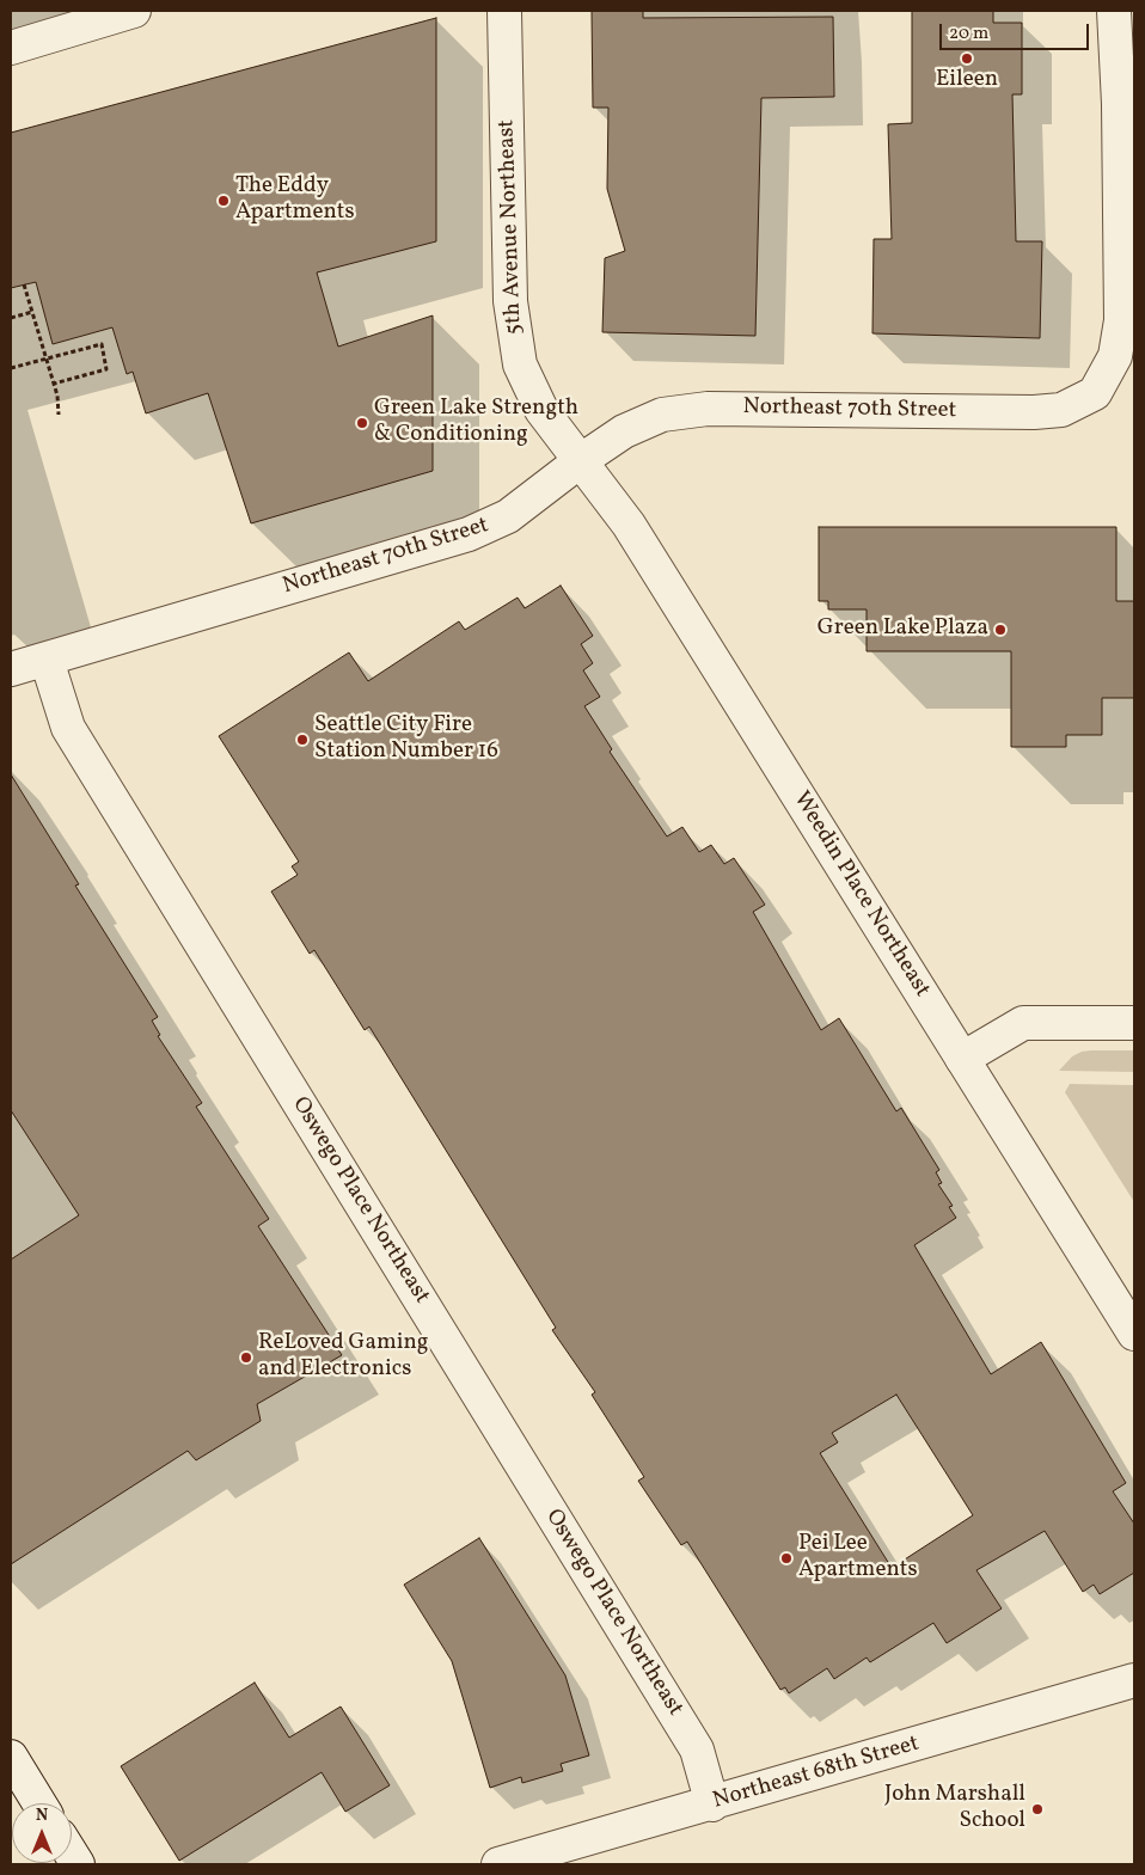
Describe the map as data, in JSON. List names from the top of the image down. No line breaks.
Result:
{"streets":{"street":["5th Avenue Northeast","Northeast 70th Street","Weedin Place Northeast","Oswego Place Northeast","Northeast 68th Street"]},"crossings":[["5th Avenue Northeast","Northeast 70th Street"],["5th Avenue Northeast","Weedin Place Northeast"],["Northeast 70th Street","Weedin Place Northeast"],["Northeast 70th Street","Oswego Place Northeast"],["Oswego Place Northeast","Northeast 68th Street"]],"places":["Eileen","The Eddy Apartments","Green Lake Strength & Conditioning","Green Lake Plaza","Seattle City Fire Station Number 16","ReLoved Gaming and Electronics","Pei Lee Apartments","John Marshall School"],"scale_bar":"20 m","north":"top"}
